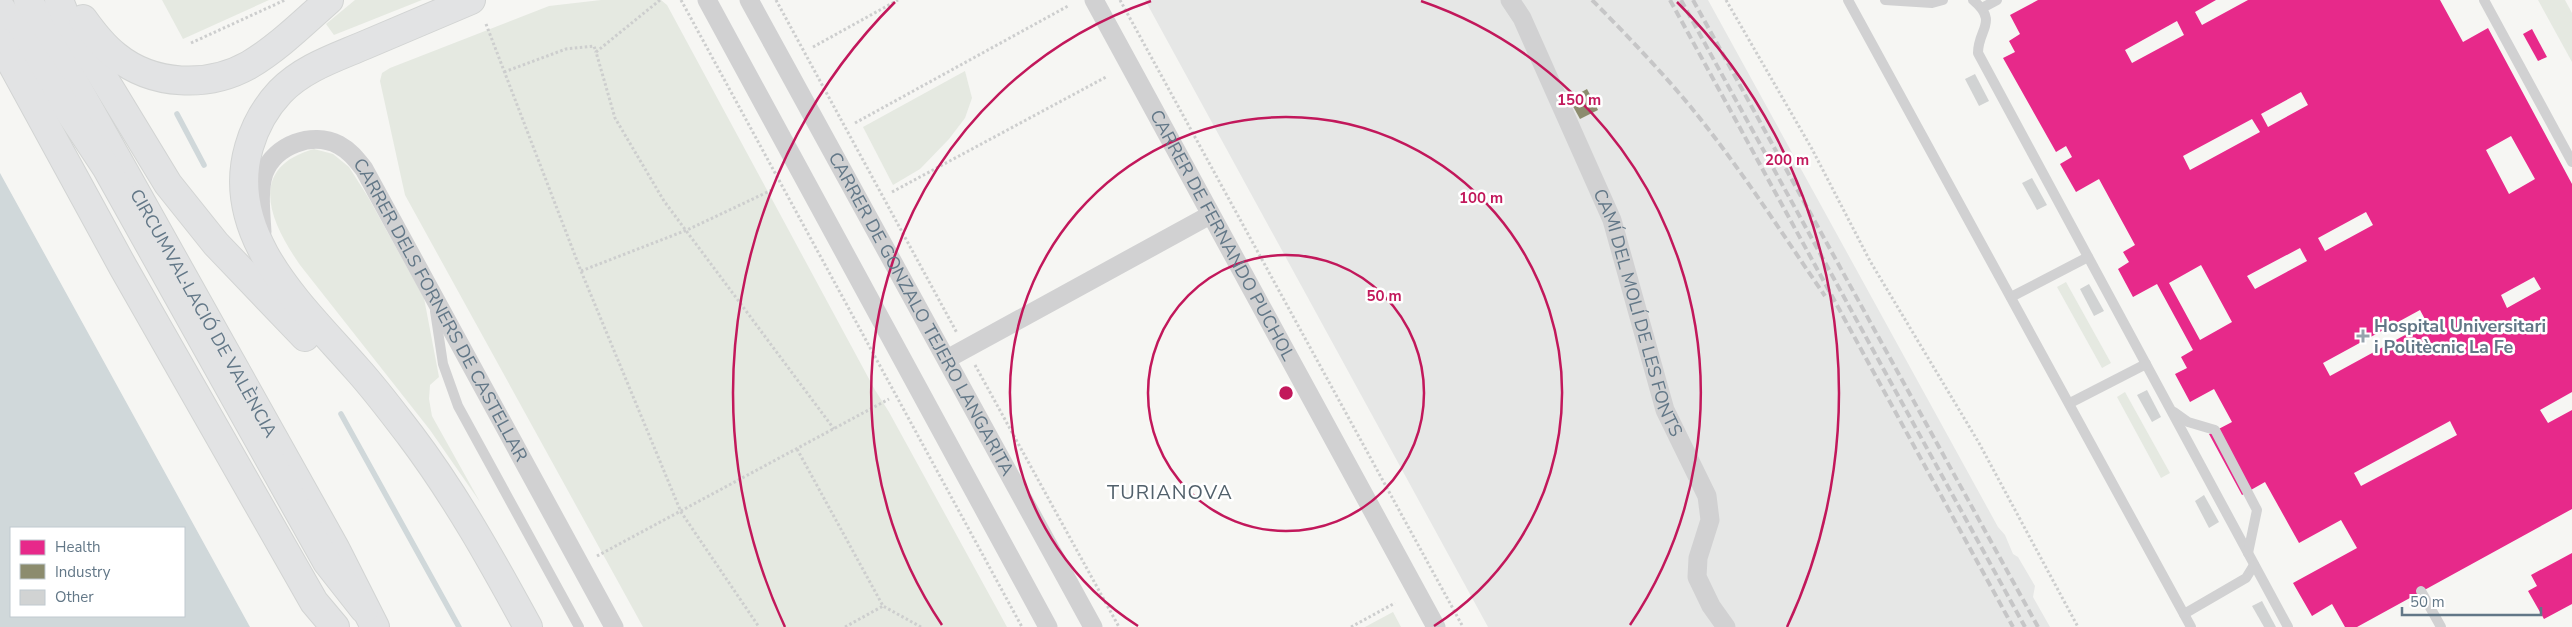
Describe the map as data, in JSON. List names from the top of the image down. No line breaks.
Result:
{"streets":{"highway":["CIRCUMVAL·LACIÓ DE VALÈNCIA"],"street":["CARRER DE FERNANDO PUCHOL","CARRER DELS FORNERS DE CASTELLAR","CAMÍ DEL MOLÍ DE LES FONTS","CARRER DE GONZALO TEJERO LANGARITA"]},"districts":["TURIANOVA"],"places":{"health":["Hospital Universitari i Politècnic La Fe"]},"legend":["Health","Industry","Other"],"scale_bar":"50 m","rings":["150 m","200 m","100 m","50 m"]}
